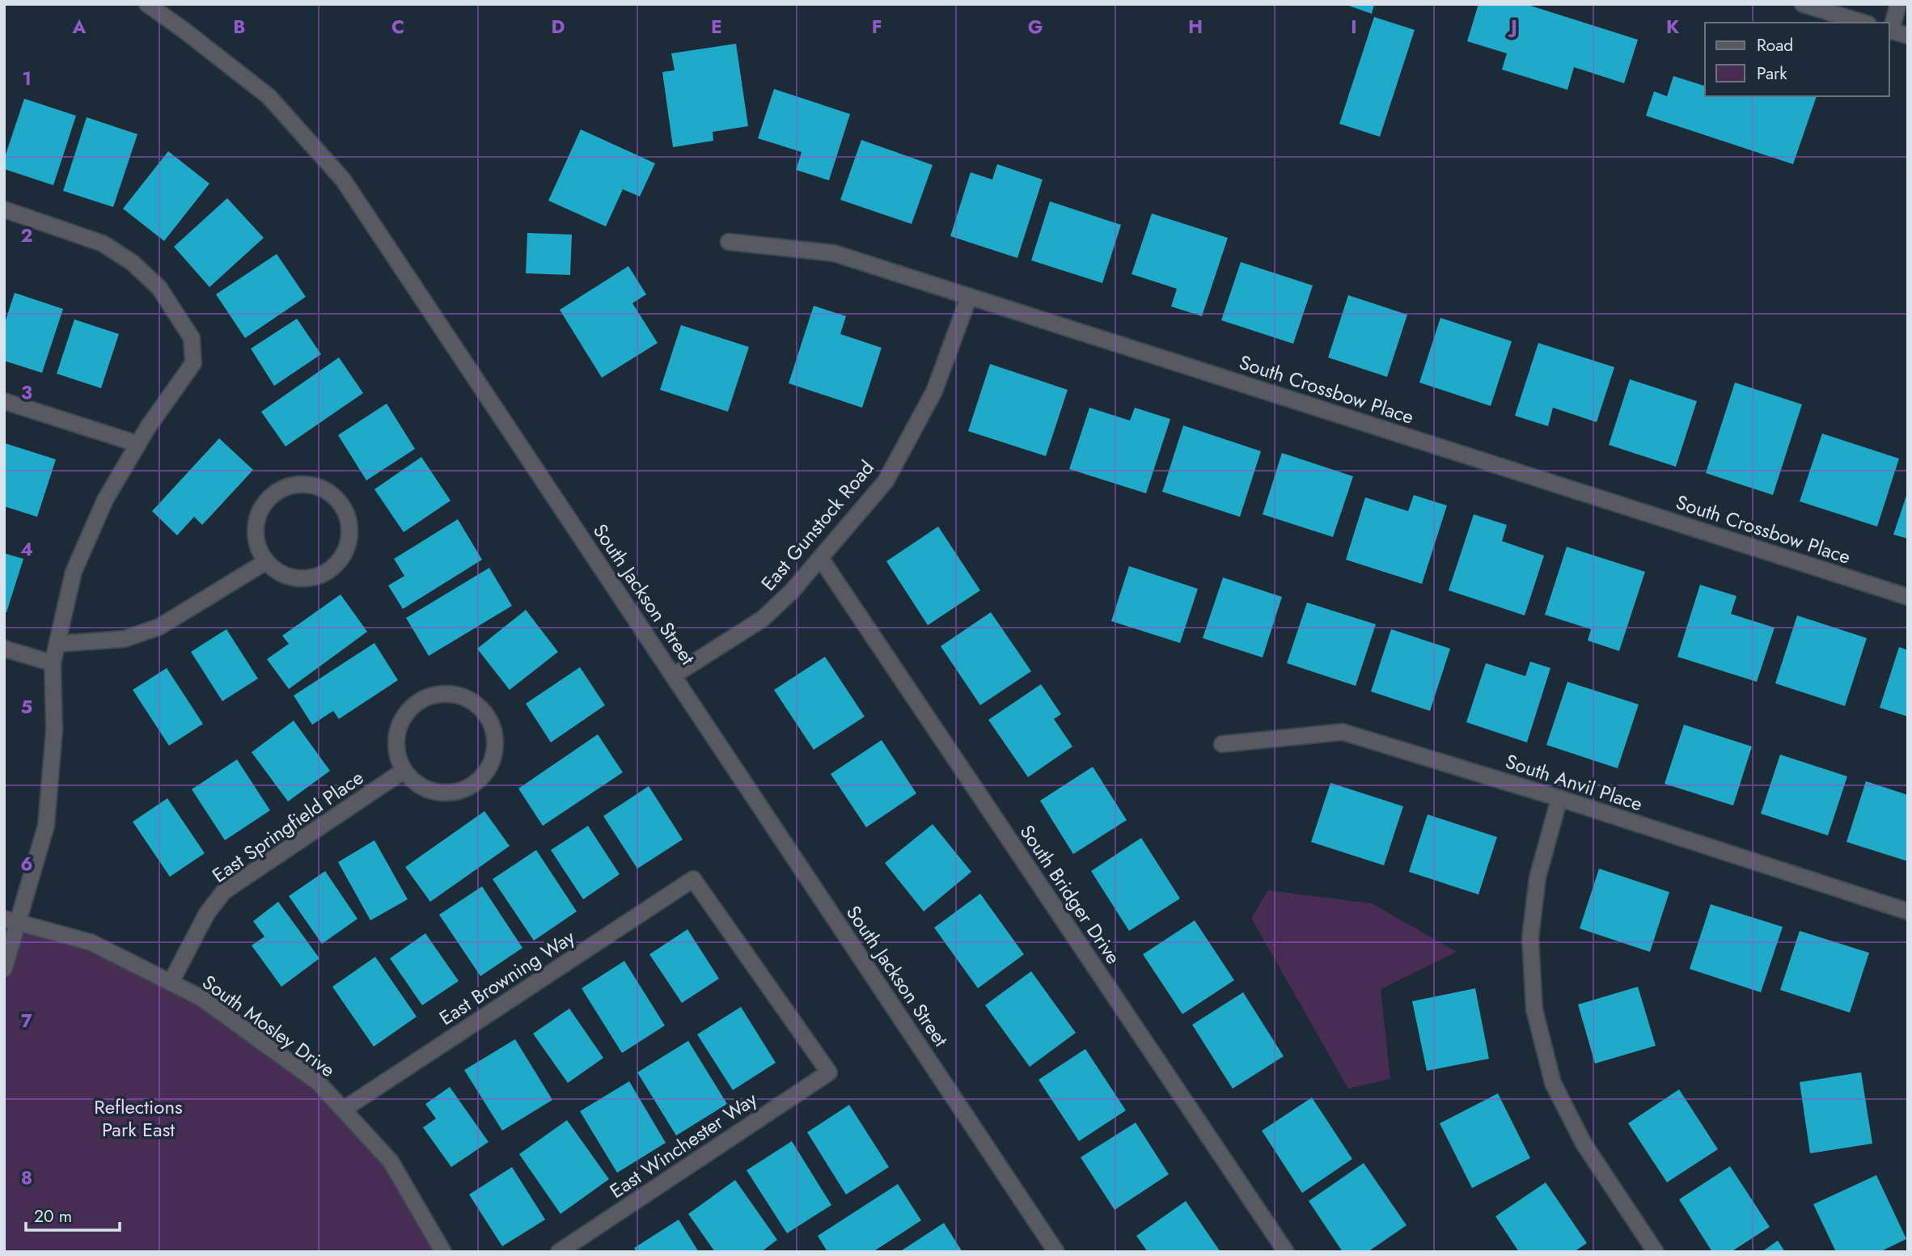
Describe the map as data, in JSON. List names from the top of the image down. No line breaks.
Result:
{"streets":{"street":["South Crossbow Place","East Gunstock Road","South Jackson Street","South Anvil Place","East Springfield Place","South Bridger Drive","East Browning Way","South Mosley Drive","East Winchester Way"]},"crossings":[["South Crossbow Place","East Gunstock Road"],["East Gunstock Road","South Jackson Street"],["East Gunstock Road","South Bridger Drive"],["East Springfield Place","South Mosley Drive"],["East Browning Way","South Mosley Drive"],["East Browning Way","East Winchester Way"]],"parks":["Reflections Park East"],"legend":["Road","Park"],"scale_bar":"20 m","grid":{"columns":["A","B","C","D","E","F","G","H","I","J","K"],"rows":["1","2","3","4","5","6","7","8"]}}
